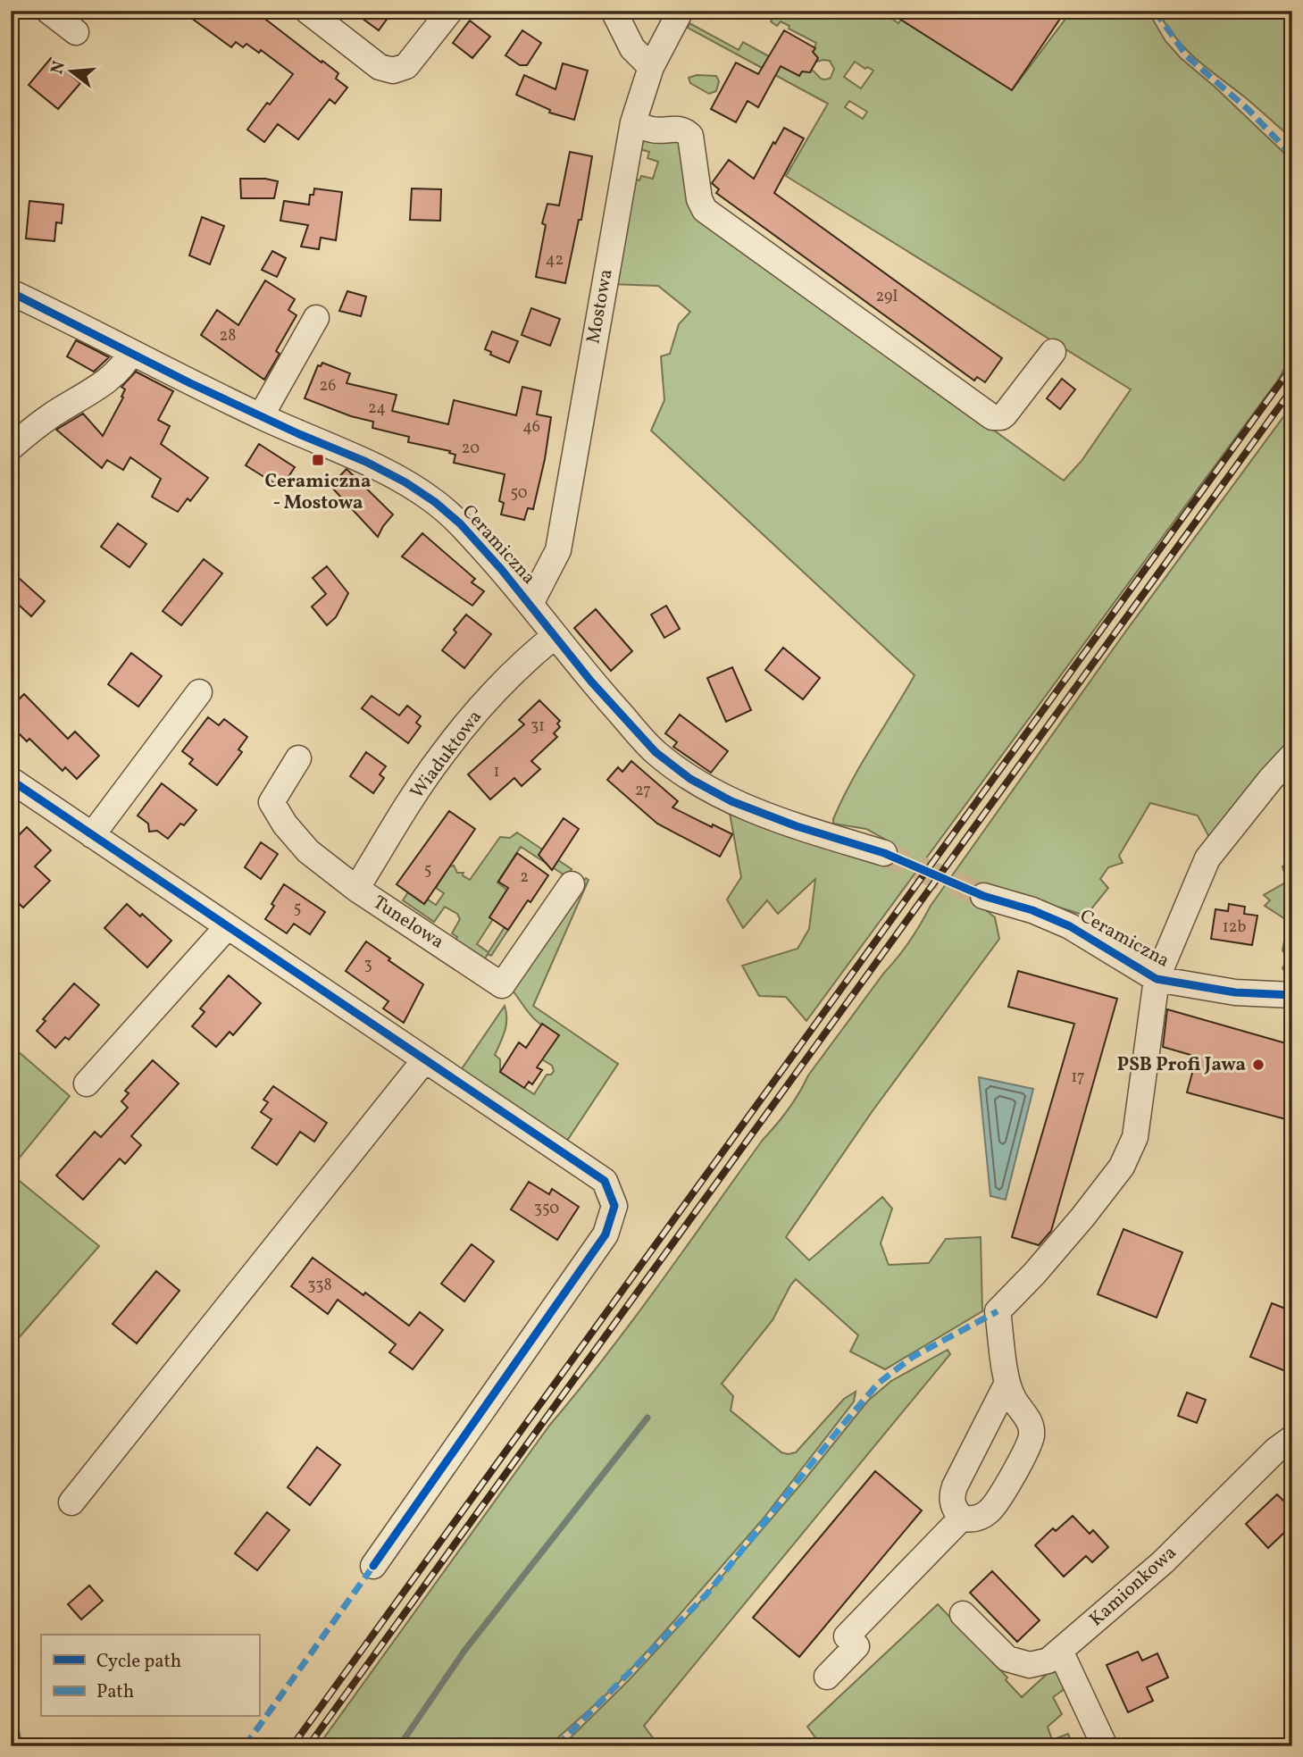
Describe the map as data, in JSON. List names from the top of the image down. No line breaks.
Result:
{"streets":{"street":["Mostowa","Ceramiczna","Wiaduktowa","Tunelowa","Kamionkowa"]},"crossings":[["Mostowa","Ceramiczna"],["Ceramiczna","Wiaduktowa"],["Wiaduktowa","Tunelowa"]],"places":{"transit":["Ceramiczna - Mostowa"],"other":["PSB Profi Jawa"]},"house_numbers":["42","29I","28","26","24","46","20","50","31","1","27","5","2","5","12b","3","17","350","338"],"legend":["Cycle path","Path"],"north":"left"}
